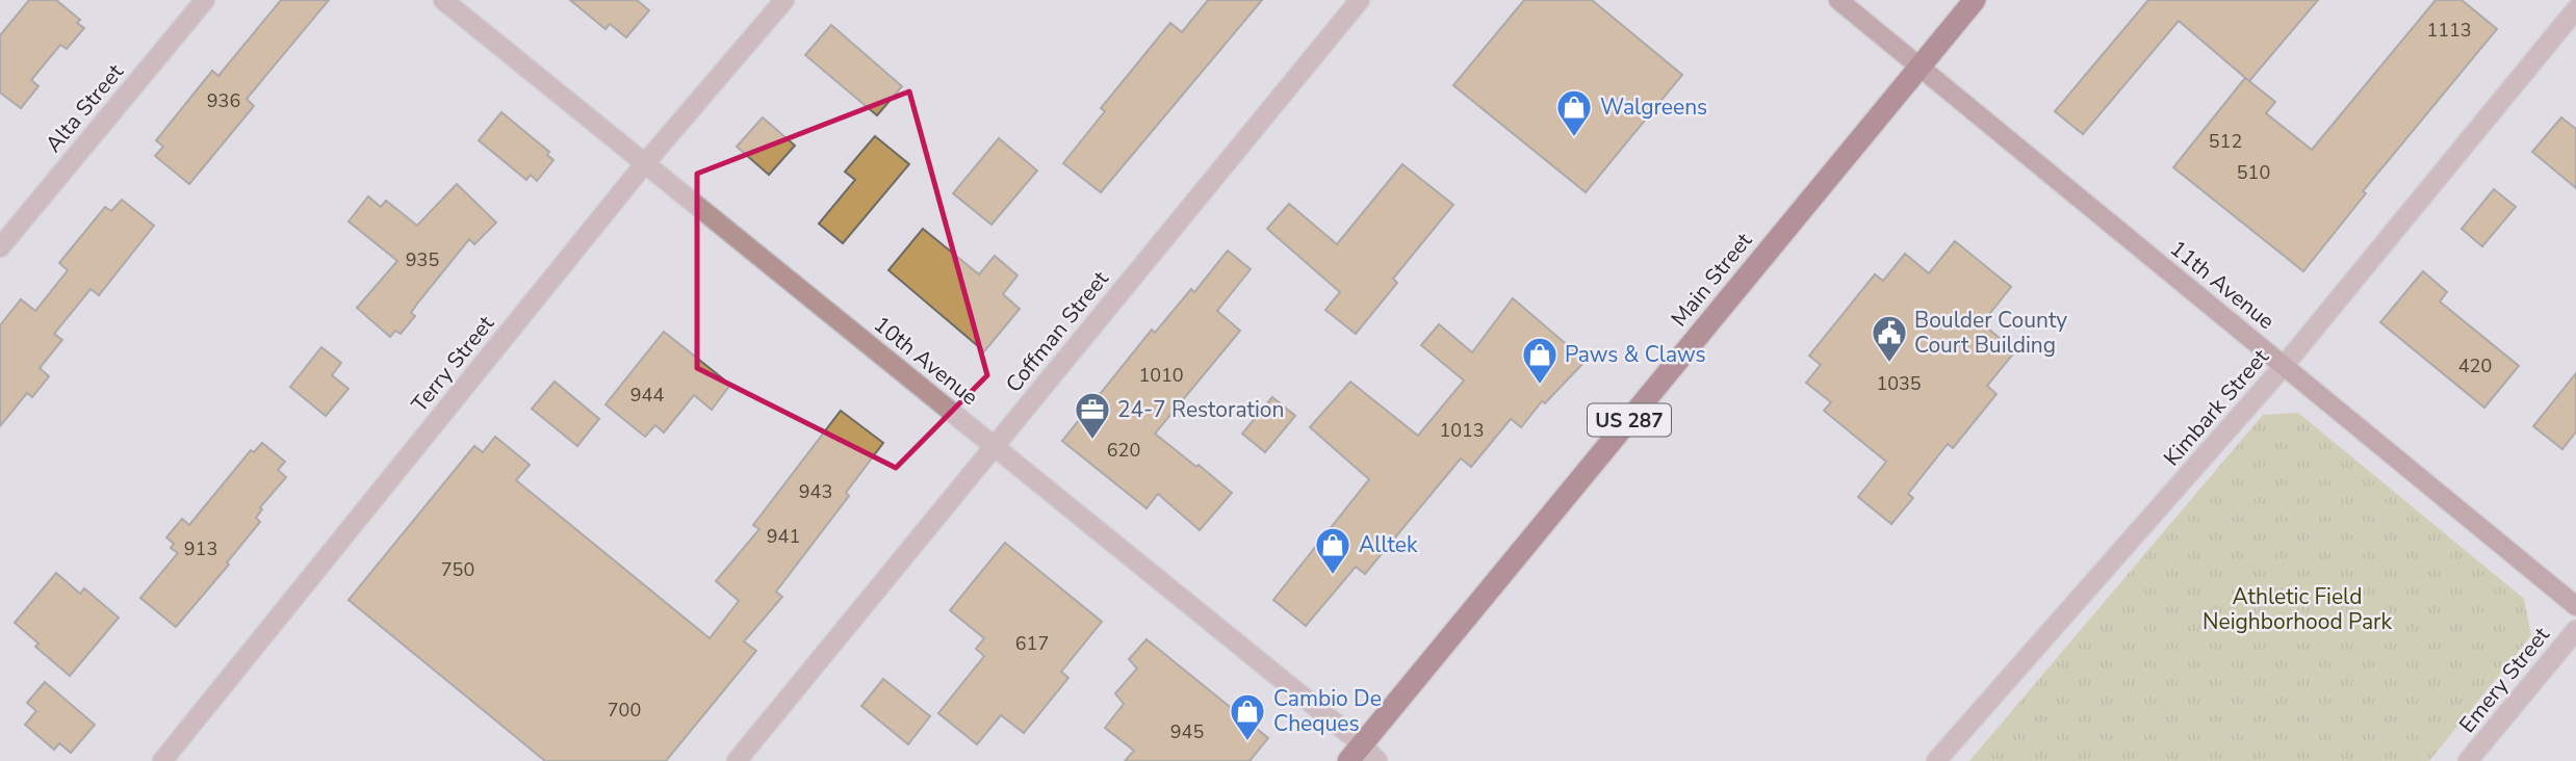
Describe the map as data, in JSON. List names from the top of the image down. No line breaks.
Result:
{"streets":{"highway":["Main Street","US 287"],"street":["Alta Street","11th Avenue","Coffman Street","10th Avenue","Terry Street","Kimbark Street","Emery Street"]},"crossings":[["Main Street","11th Avenue"],["Main Street","10th Avenue"],["11th Avenue","Kimbark Street"],["Coffman Street","10th Avenue"],["10th Avenue","Terry Street"]],"parks":["Athletic Field Neighborhood Park"],"places":{"shop":["Walgreens","Paws & Claws","Alltek","Cambio De Cheques"],"public building":["Boulder County Court Building"],"office":["24-7 Restoration"]},"house_numbers":["1113","936","512","510","935","420","1010","1035","944","1013","620","943","941","913","750","617","700","945"]}
